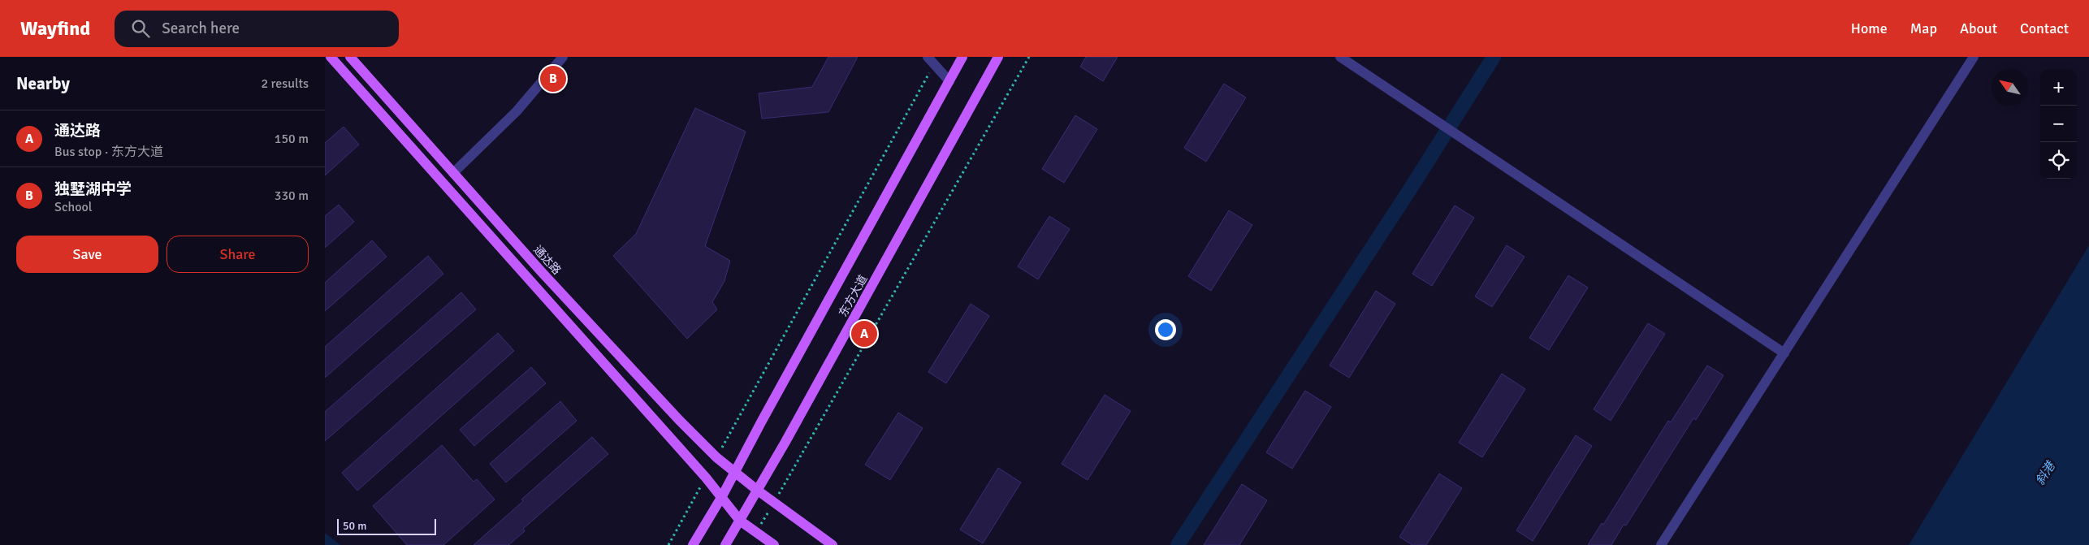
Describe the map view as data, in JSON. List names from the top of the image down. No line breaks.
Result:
{"streets":{"main road":["通达路","东方大道"]},"crossings":[["通达路","东方大道"]],"water":["斜港"],"scale_bar":"50 m","north":"top left","page":{"header":"Wayfind","search":"Search here","nav":["Home","Map","About","Contact"],"heading":["Nearby","2 results"],"pins":["B","A"],"map_buttons":["+","−"],"list":[{"mark":"A","name":"通达路","note":"Bus stop · 东方大道","value":"150 m"},{"mark":"B","name":"独墅湖中学","note":"School","value":"330 m"}],"buttons":["Save","Share"],"scale":"50 m"}}
